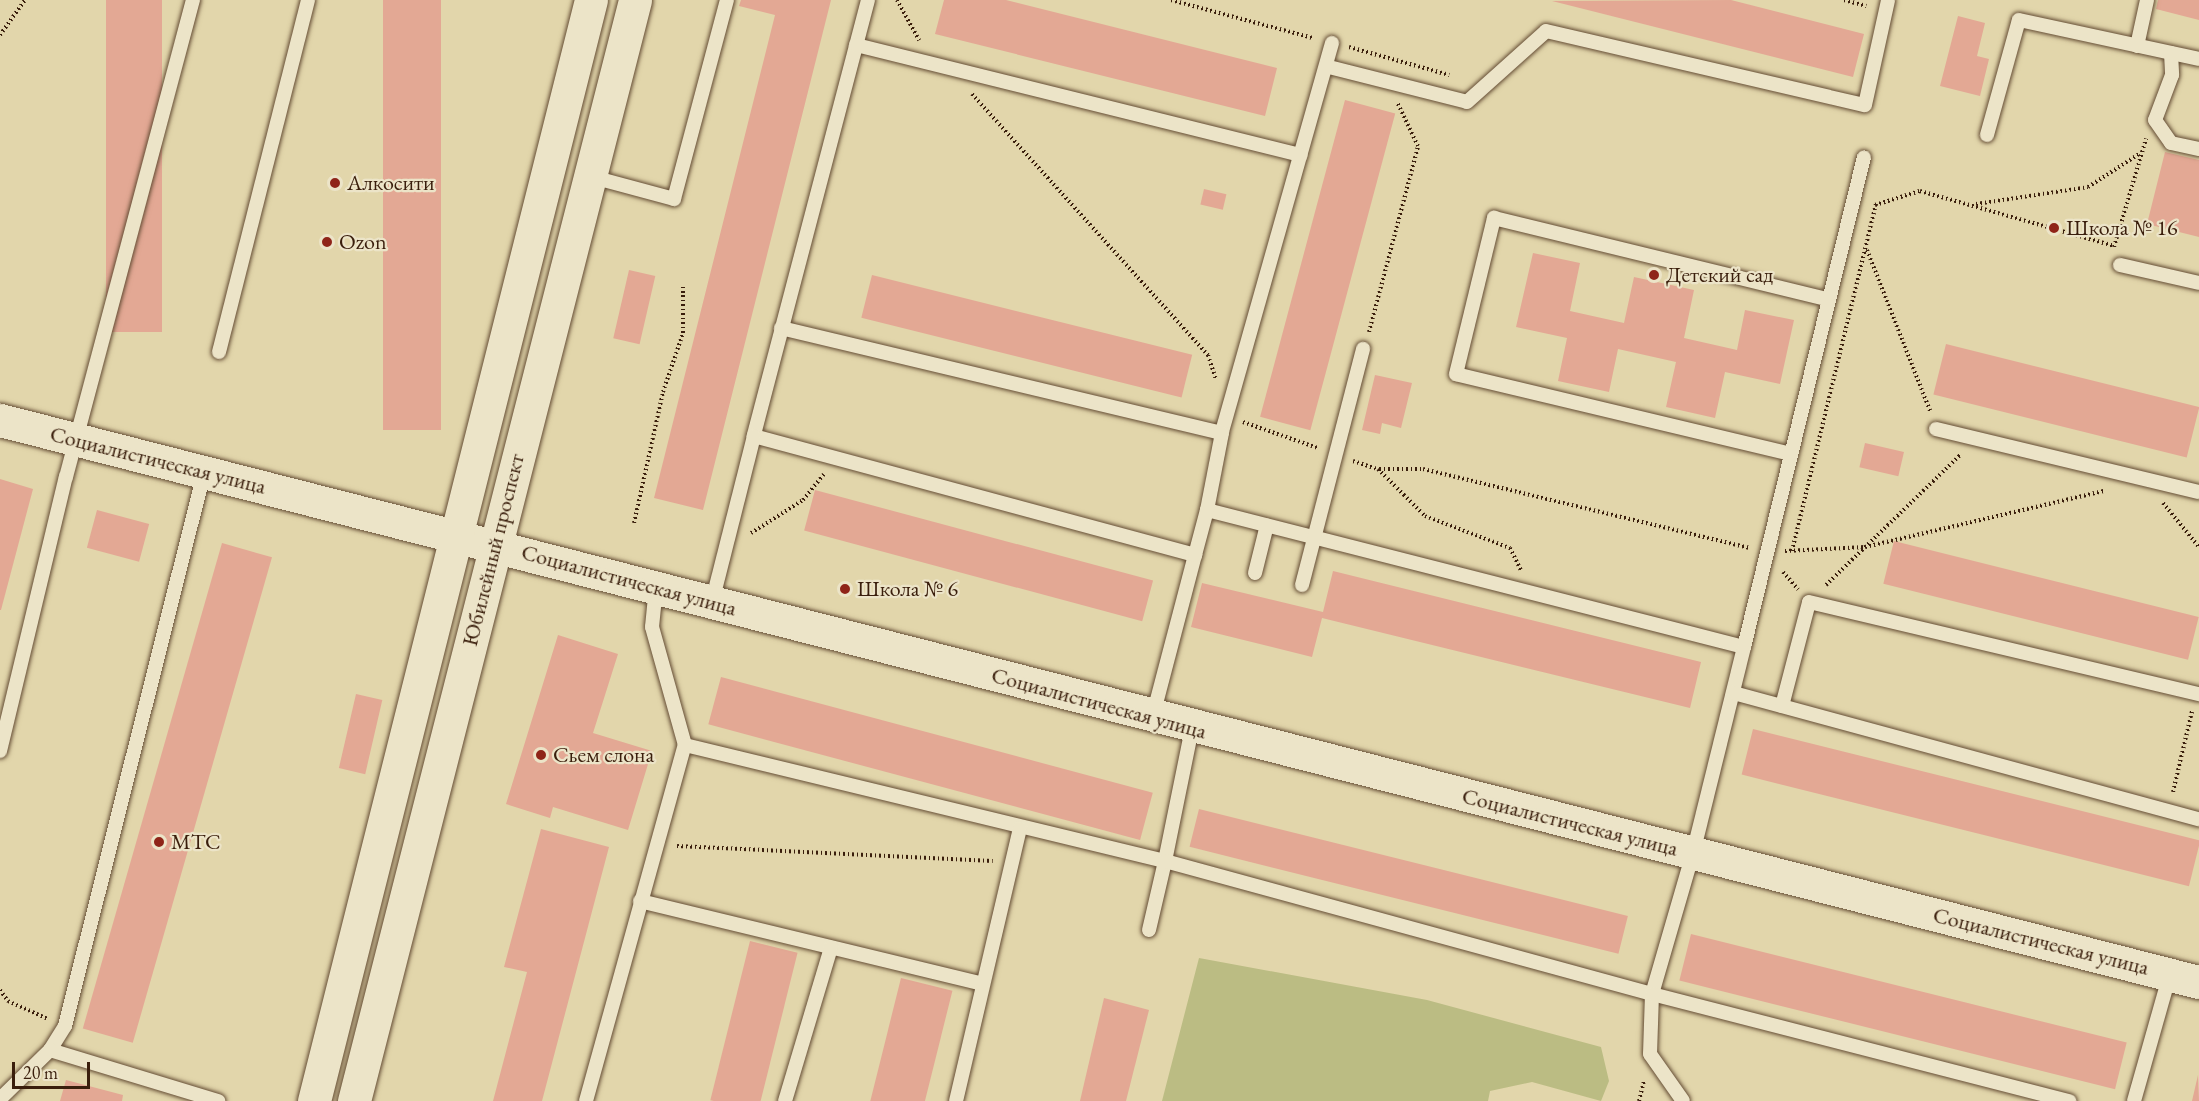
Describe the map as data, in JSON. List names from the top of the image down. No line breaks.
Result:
{"streets":{"main road":["Социалистическая улица","Юбилейный проспект"]},"crossings":[["Социалистическая улица","Юбилейный проспект"]],"places":["Алкосити","Школа № 16","Ozon","Детский сад","Школа № 6","Сьем слона","МТС"],"scale_bar":"20 m"}
